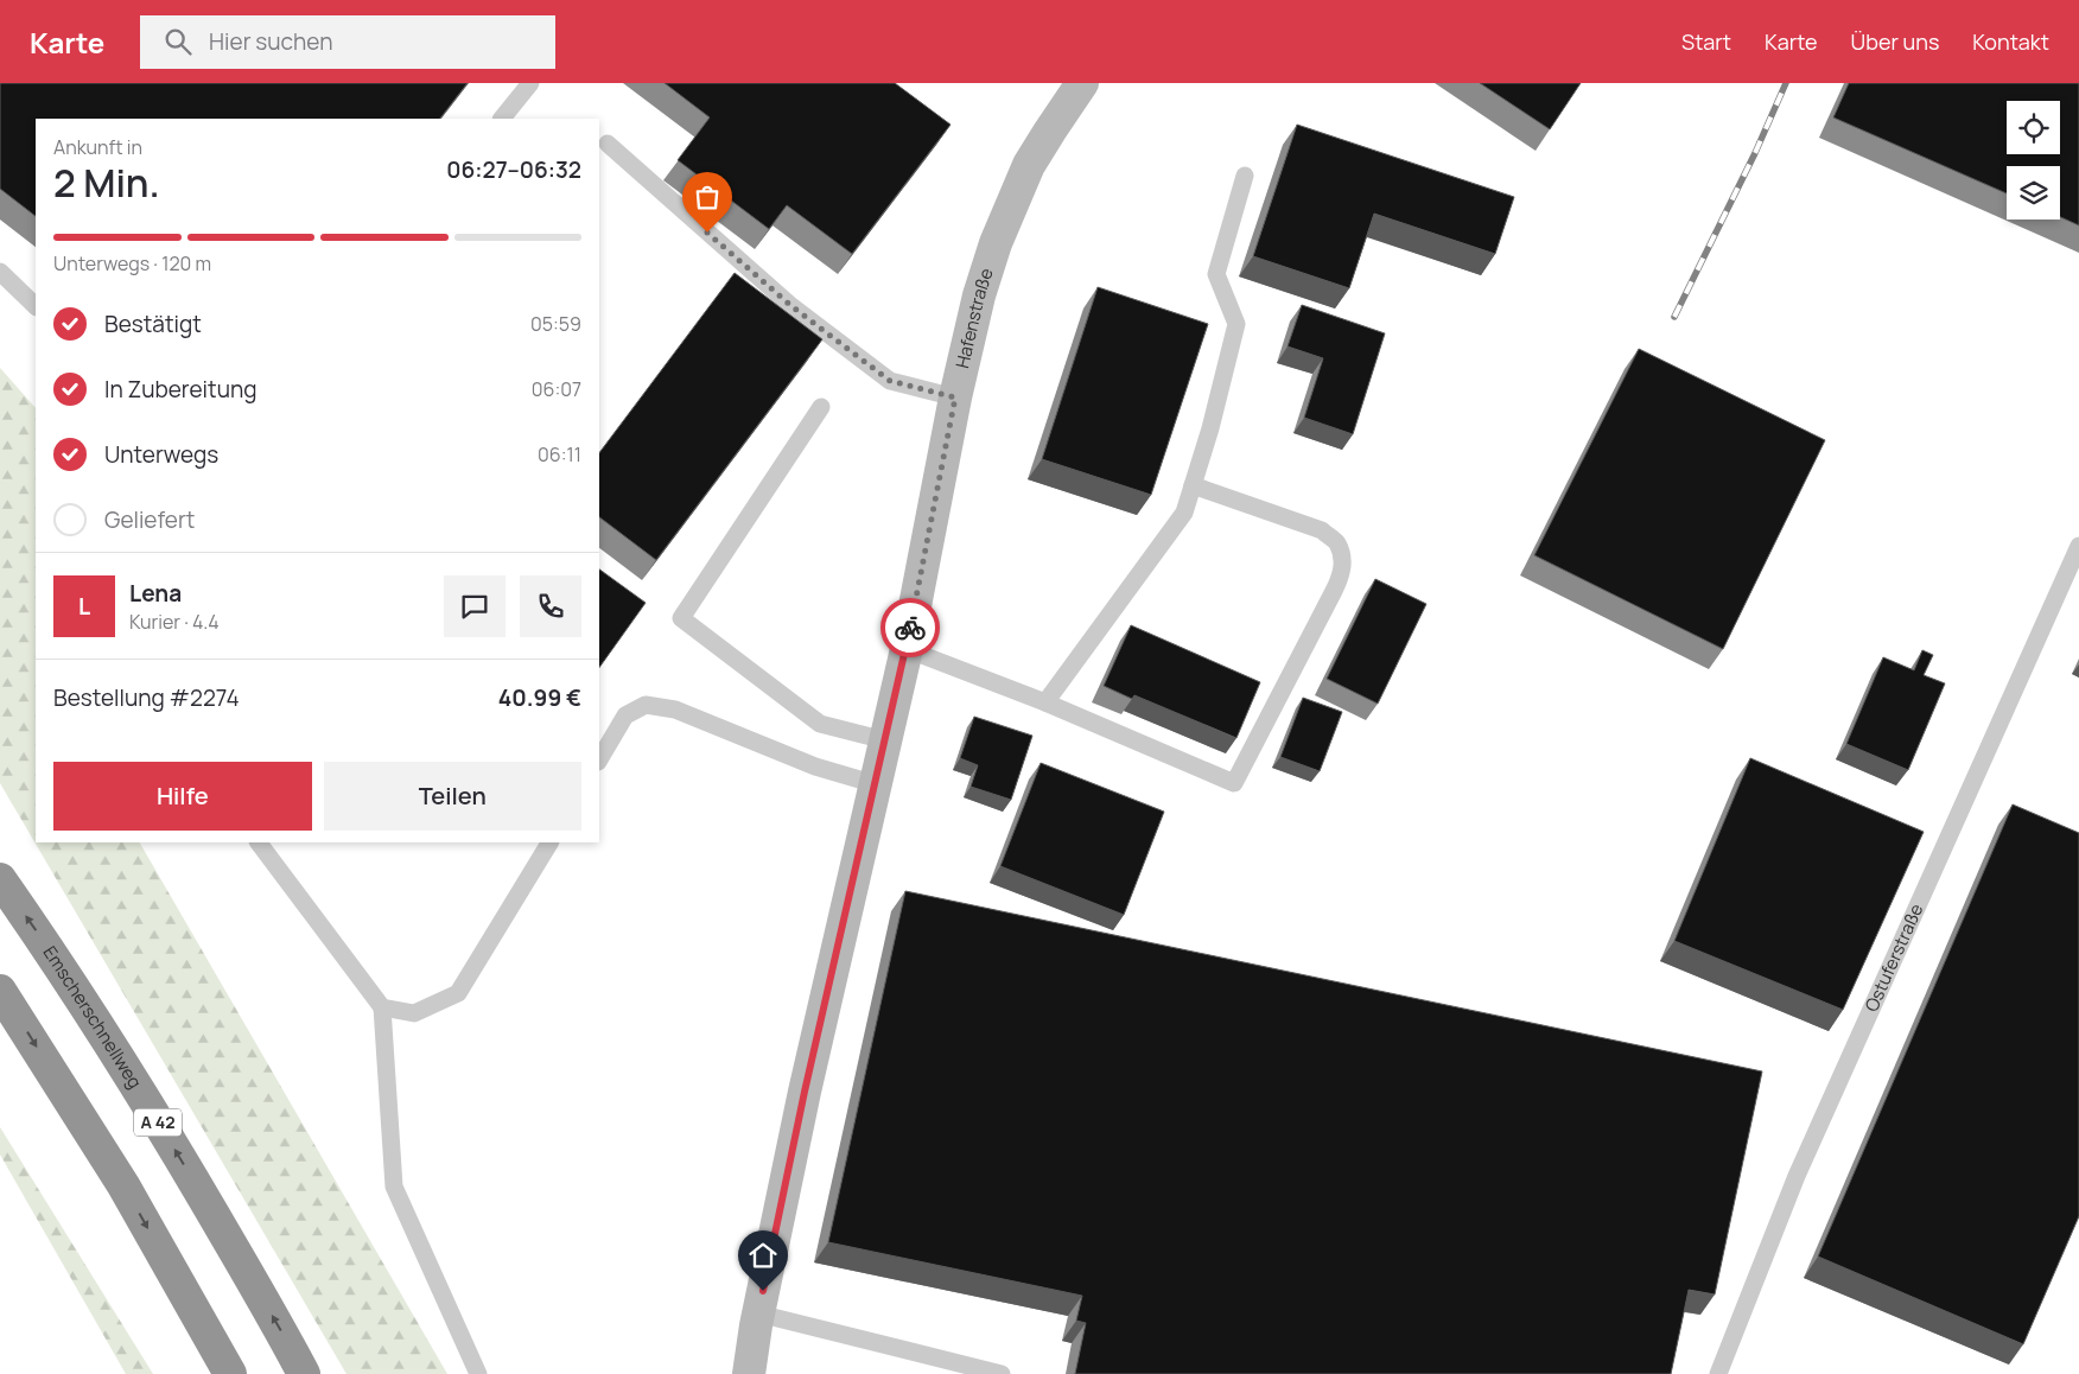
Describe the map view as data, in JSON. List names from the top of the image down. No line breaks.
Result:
{"streets":{"highway":["Emscherschnellweg","A 42"],"street":["Hafenstraße"],"lane":["Ostuferstraße"]},"page":{"header":"Karte","search":"Hier suchen","nav":["Start","Karte","Über uns","Kontakt"],"heading":["2 Min.","Ankunft in","06:27–06:32"],"panel":["Lena","Kurier · 4.4","Bestellung #2274","40.99 €"],"bar":"Unterwegs · 120 m","list":[["Bestätigt","05:59"],["In Zubereitung","06:07"],["Unterwegs","06:11"],"Geliefert"],"round":"L","buttons":["Hilfe","Teilen"]}}
